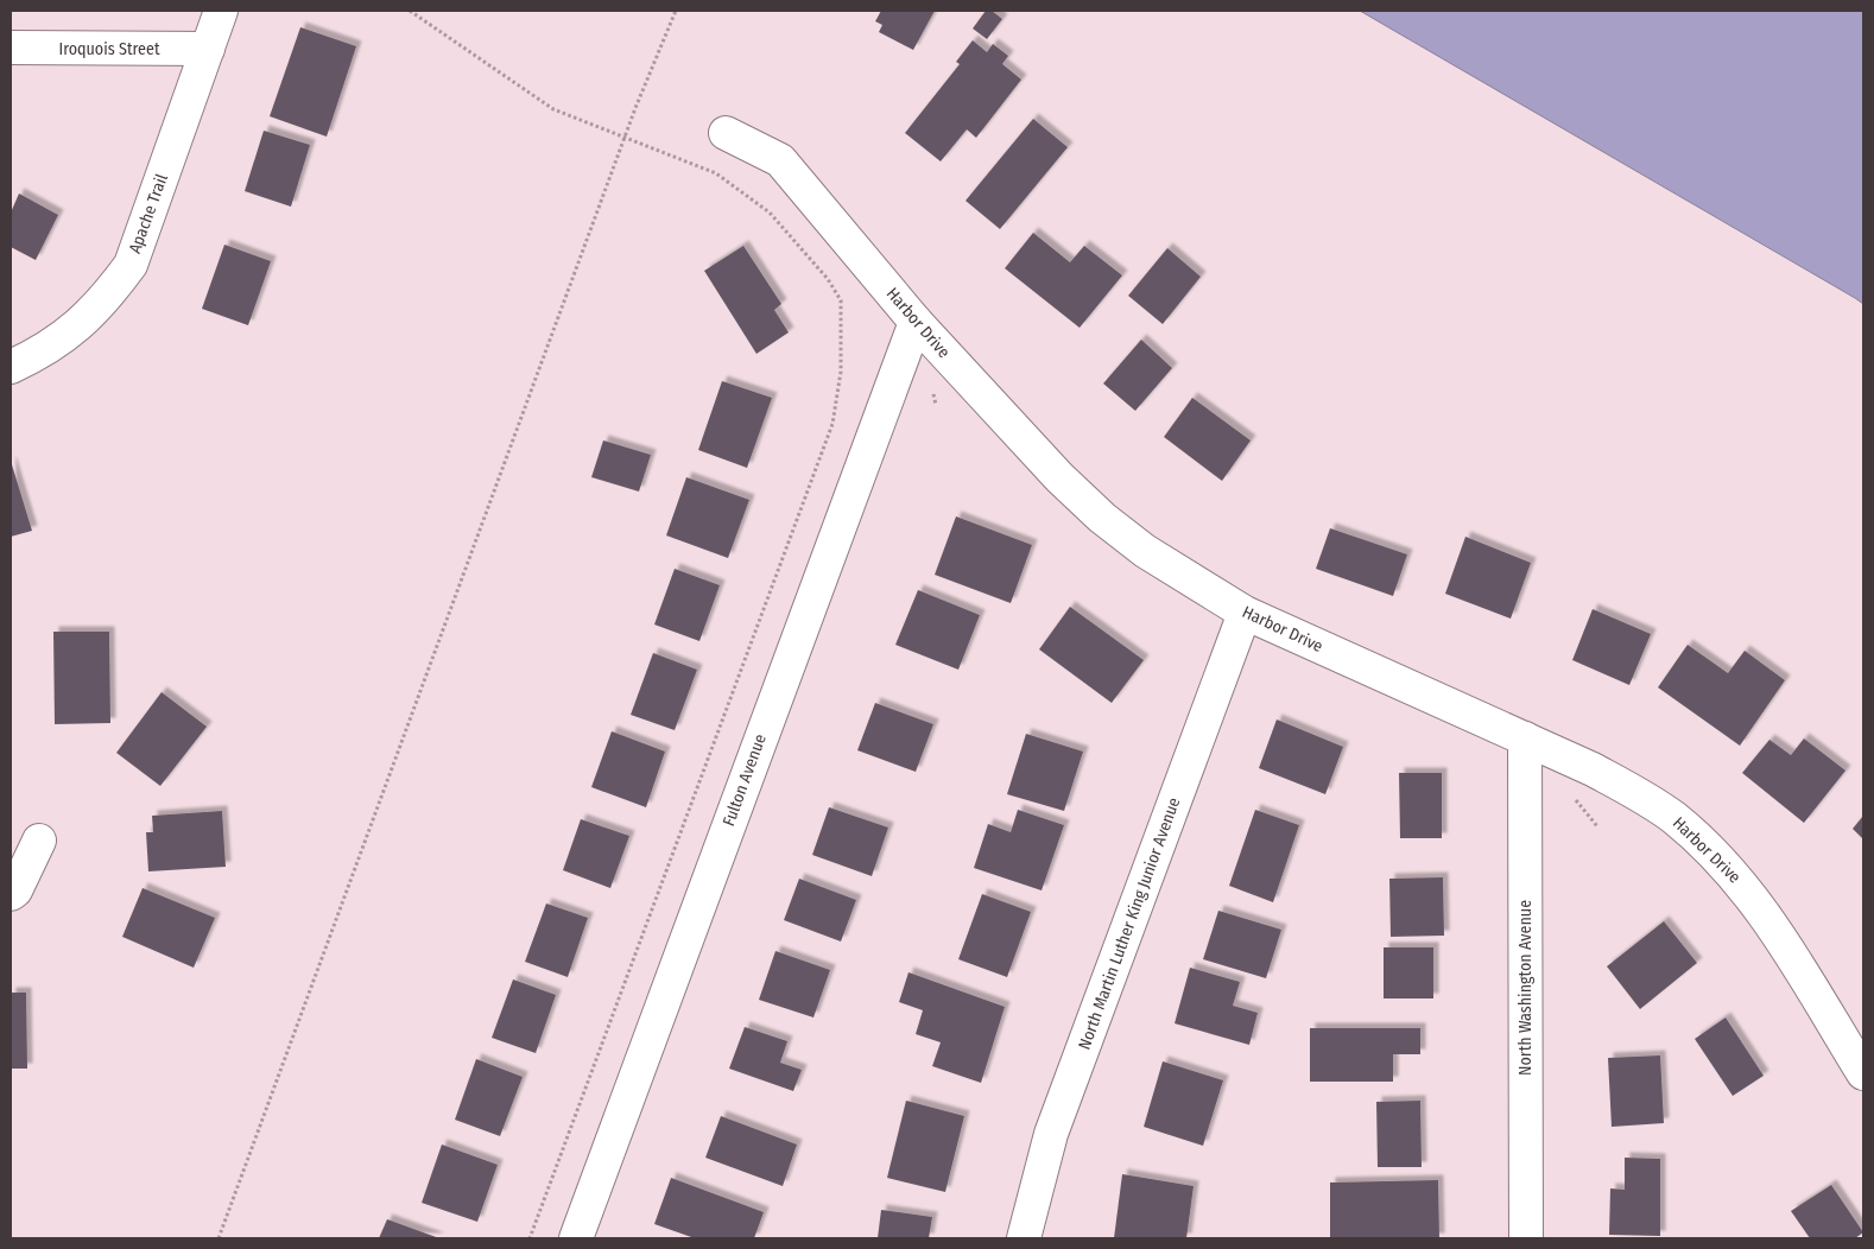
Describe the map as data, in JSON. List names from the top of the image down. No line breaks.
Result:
{"streets":{"street":["Iroquois Street","Apache Trail","Harbor Drive","Fulton Avenue","North Martin Luther King Junior Avenue","North Washington Avenue"]},"crossings":[["Iroquois Street","Apache Trail"],["Harbor Drive","Fulton Avenue"],["Harbor Drive","North Martin Luther King Junior Avenue"],["Harbor Drive","North Washington Avenue"]]}
